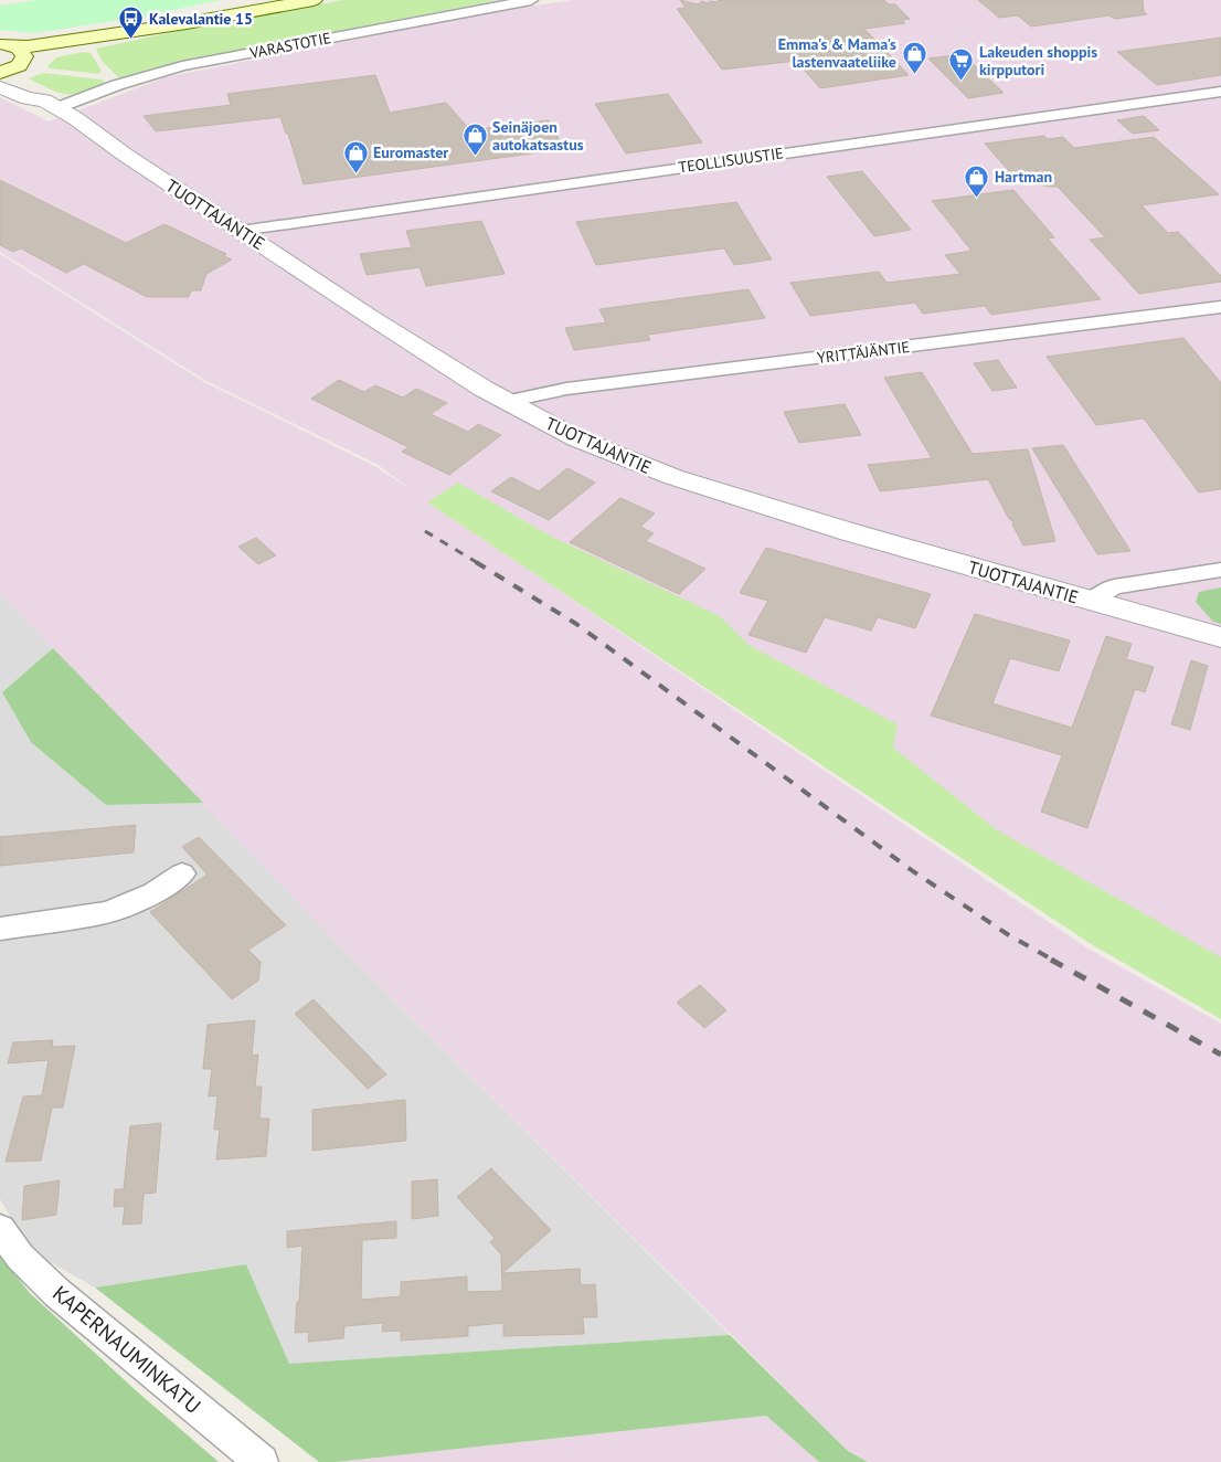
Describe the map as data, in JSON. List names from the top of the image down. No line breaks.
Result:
{"streets":{"street":["VARASTOTIE","TEOLLISUUSTIE","TUOTTAJANTIE","YRITTÄJÄNTIE","KAPERNAUMINKATU"]},"crossings":[["VARASTOTIE","TUOTTAJANTIE"],["TEOLLISUUSTIE","TUOTTAJANTIE"],["TUOTTAJANTIE","YRITTÄJÄNTIE"]],"places":{"bus stop":["Kalevalantie 15"],"shop":["Emma's & Mama's lastenvaateliike","Seinäjoen autokatsastus","Euromaster","Hartman"],"supermarket":["Lakeuden shoppis kirpputori"]}}
